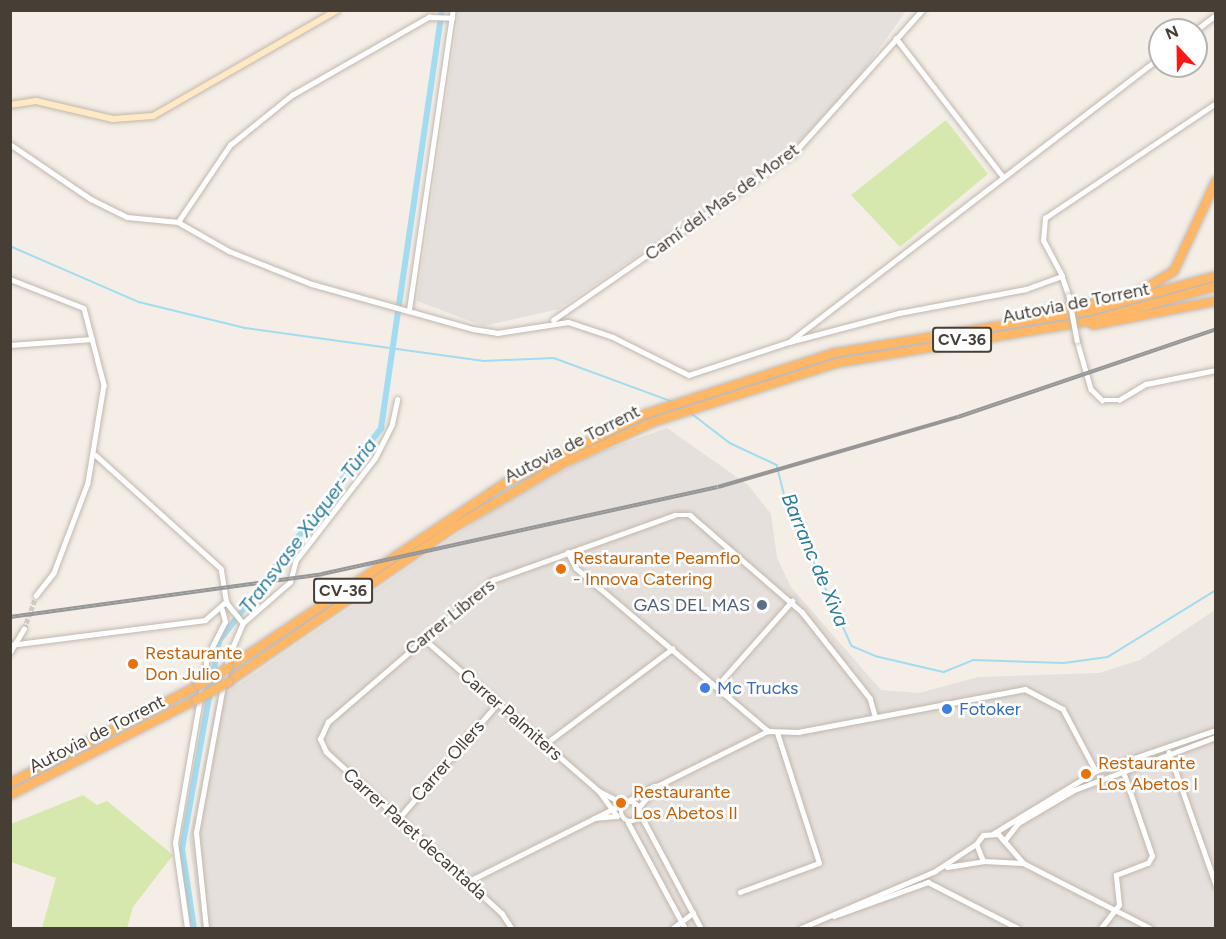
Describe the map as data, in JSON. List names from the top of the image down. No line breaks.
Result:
{"streets":{"highway":["Autovia de Torrent","CV-36"],"street":["Camí del Mas de Moret","Carrer Librers","Carrer Palmiters","Carrer Ollers","Carrer Paret decantada"]},"crossings":[["Carrer Librers","Carrer Palmiters"],["Carrer Librers","Carrer Paret decantada"],["Carrer Palmiters","Carrer Ollers"],["Carrer Ollers","Carrer Paret decantada"]],"water":["Transvase Xùquer-Tùria","Barranc de Xiva"],"places":["Restaurante Peamflo - Innova Catering","GAS DEL MAS","Restaurante Don Julio","Mc Trucks","Fotoker","Restaurante Los Abetos I","Restaurante Los Abetos II"],"north":"top"}
